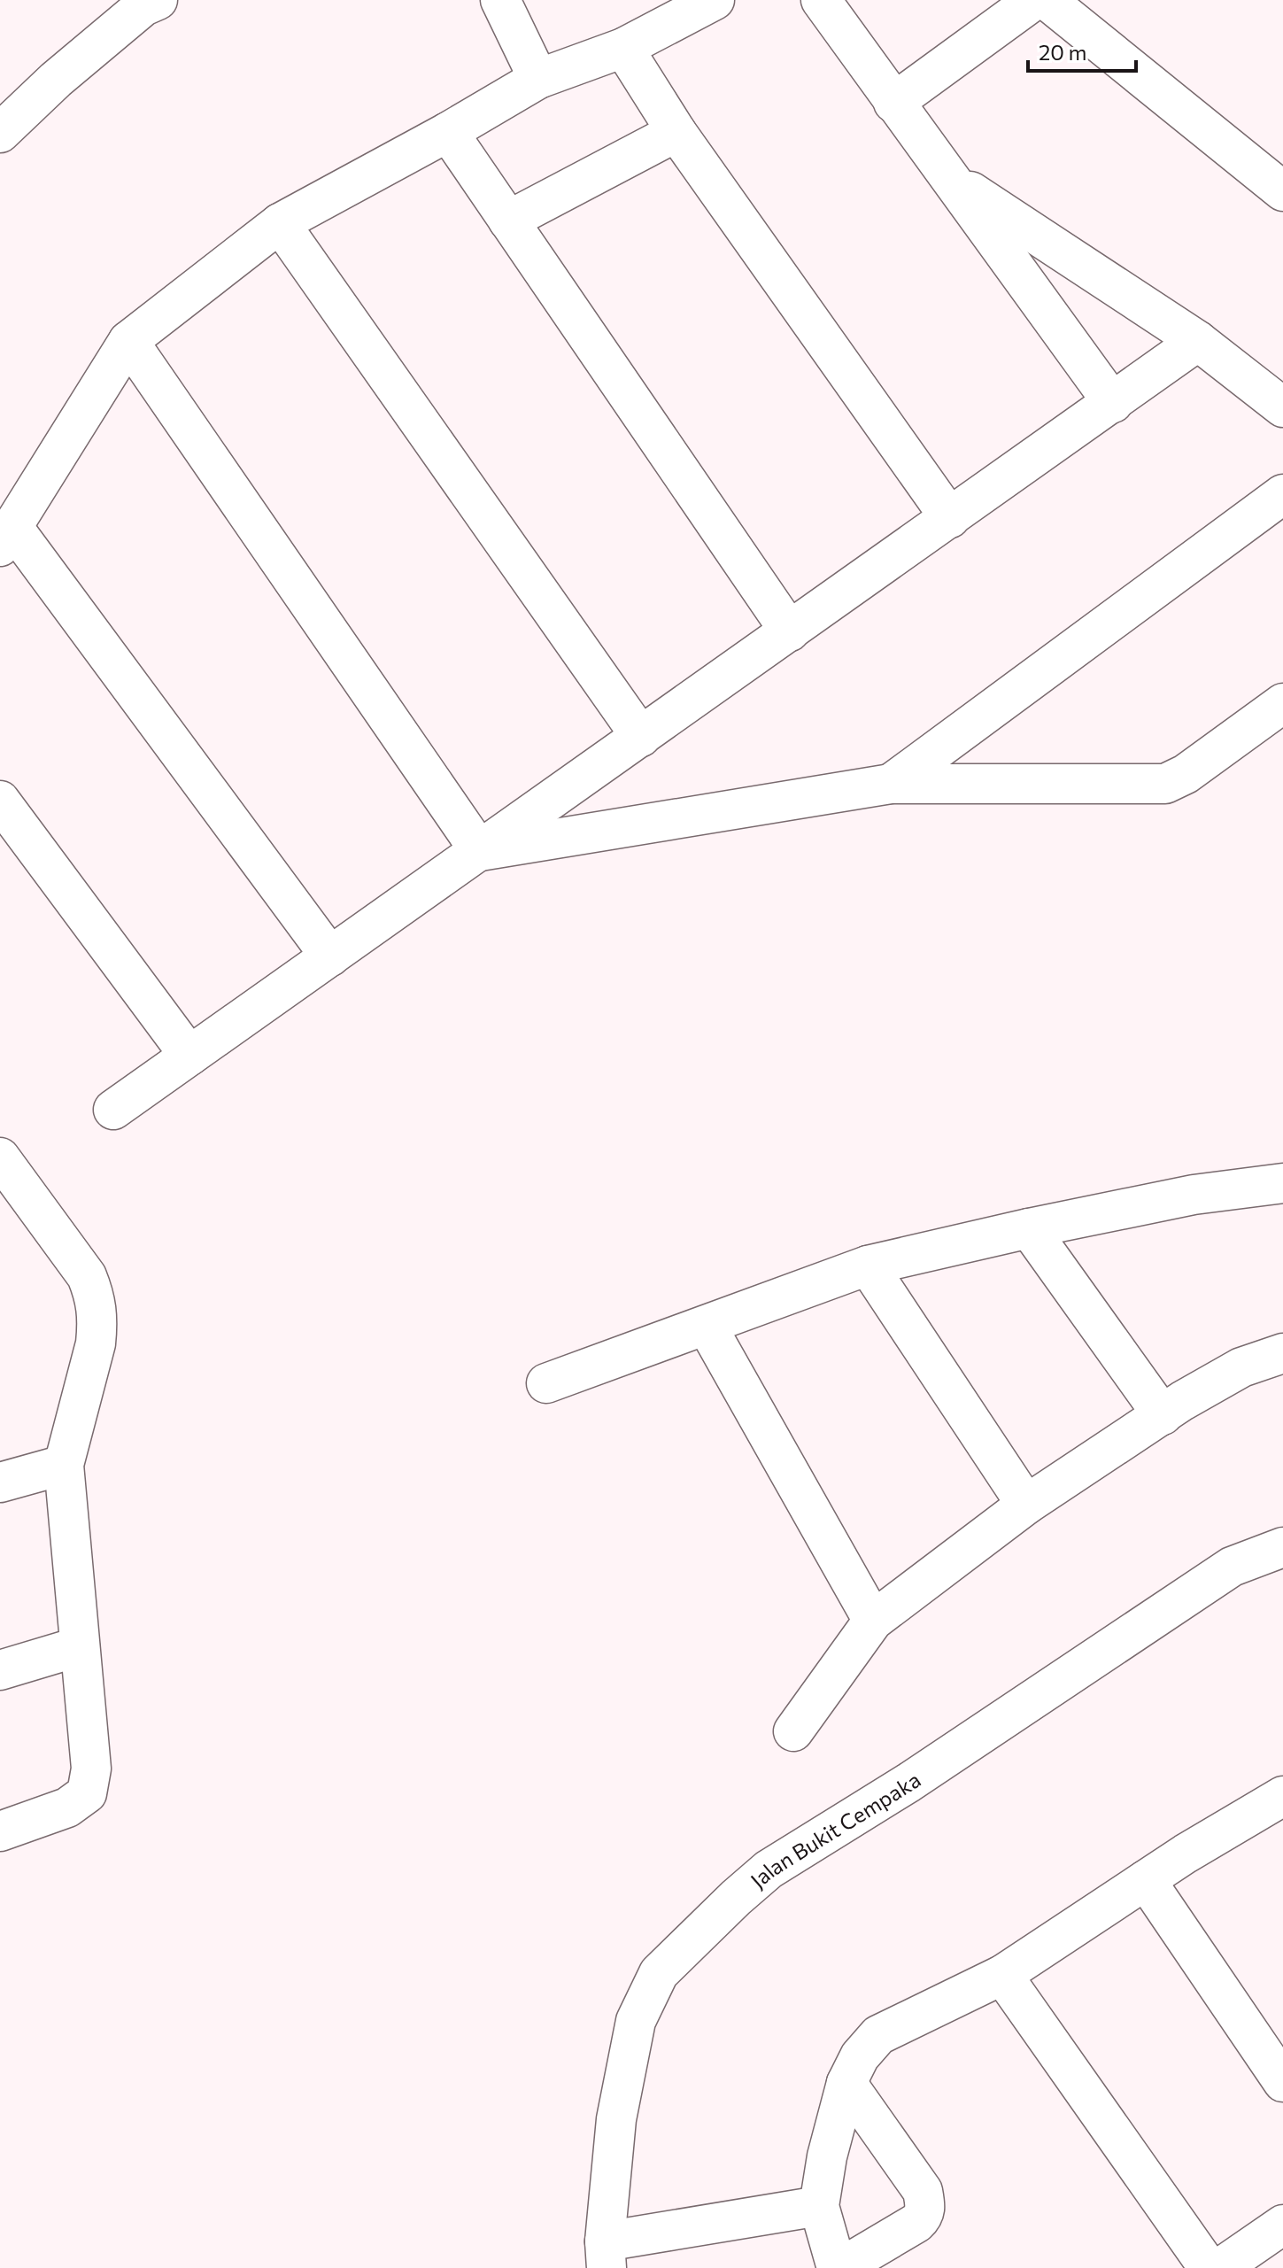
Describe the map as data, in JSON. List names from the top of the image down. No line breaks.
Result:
{"streets":{"street":["Jalan Bukit Cempaka"]},"scale_bar":"20 m"}
